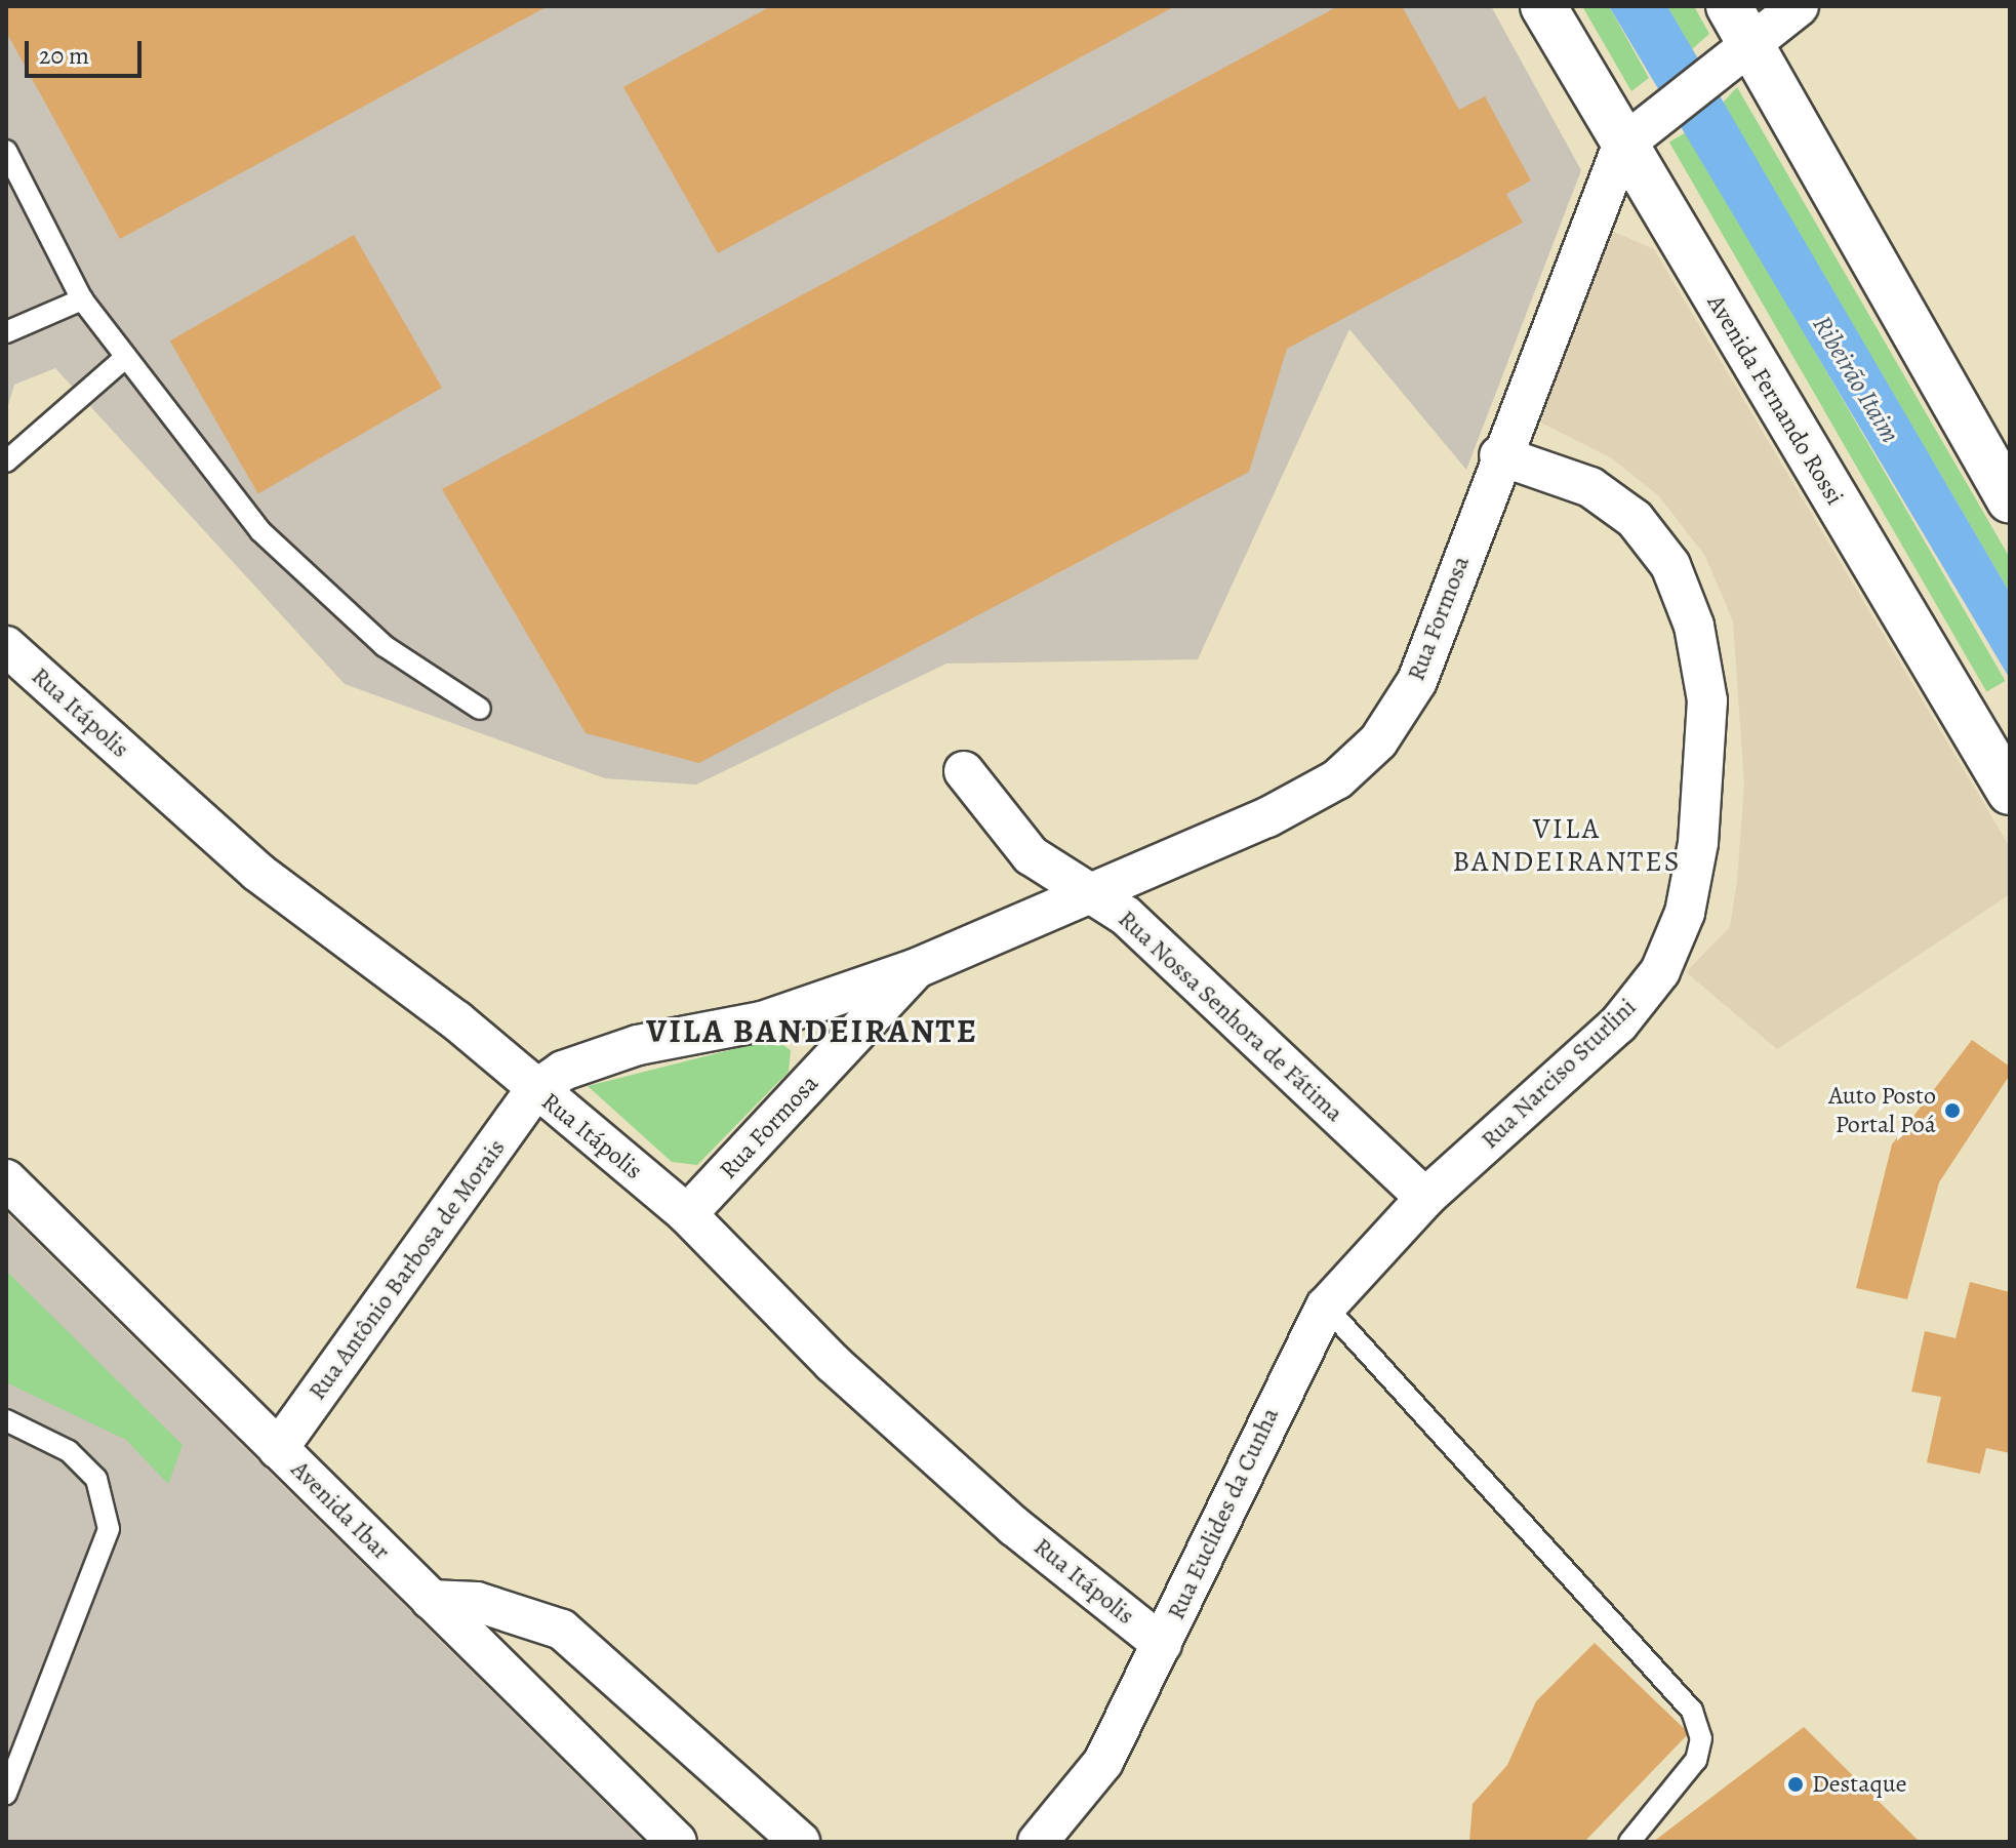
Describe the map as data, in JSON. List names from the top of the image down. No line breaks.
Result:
{"streets":{"main road":["Avenida Fernando Rossi"],"street":["Rua Formosa","Rua Itápolis","Rua Nossa Senhora de Fátima","Rua Narciso Sturlini","Rua Antônio Barbosa de Morais","Avenida Ibar","Rua Euclides da Cunha"]},"crossings":[["Avenida Fernando Rossi","Rua Formosa"],["Rua Formosa","Rua Itápolis"],["Rua Formosa","Rua Nossa Senhora de Fátima"],["Rua Formosa","Rua Narciso Sturlini"],["Rua Formosa","Rua Antônio Barbosa de Morais"],["Rua Itápolis","Rua Antônio Barbosa de Morais"],["Rua Itápolis","Rua Euclides da Cunha"],["Rua Nossa Senhora de Fátima","Rua Narciso Sturlini"],["Rua Nossa Senhora de Fátima","Rua Euclides da Cunha"],["Rua Narciso Sturlini","Rua Euclides da Cunha"],["Rua Antônio Barbosa de Morais","Avenida Ibar"]],"districts":["VILA BANDEIRANTES","VILA BANDEIRANTE"],"water":["Ribeirão Itaim"],"places":["Auto Posto Portal Poá","Destaque"],"scale_bar":"20 m"}
